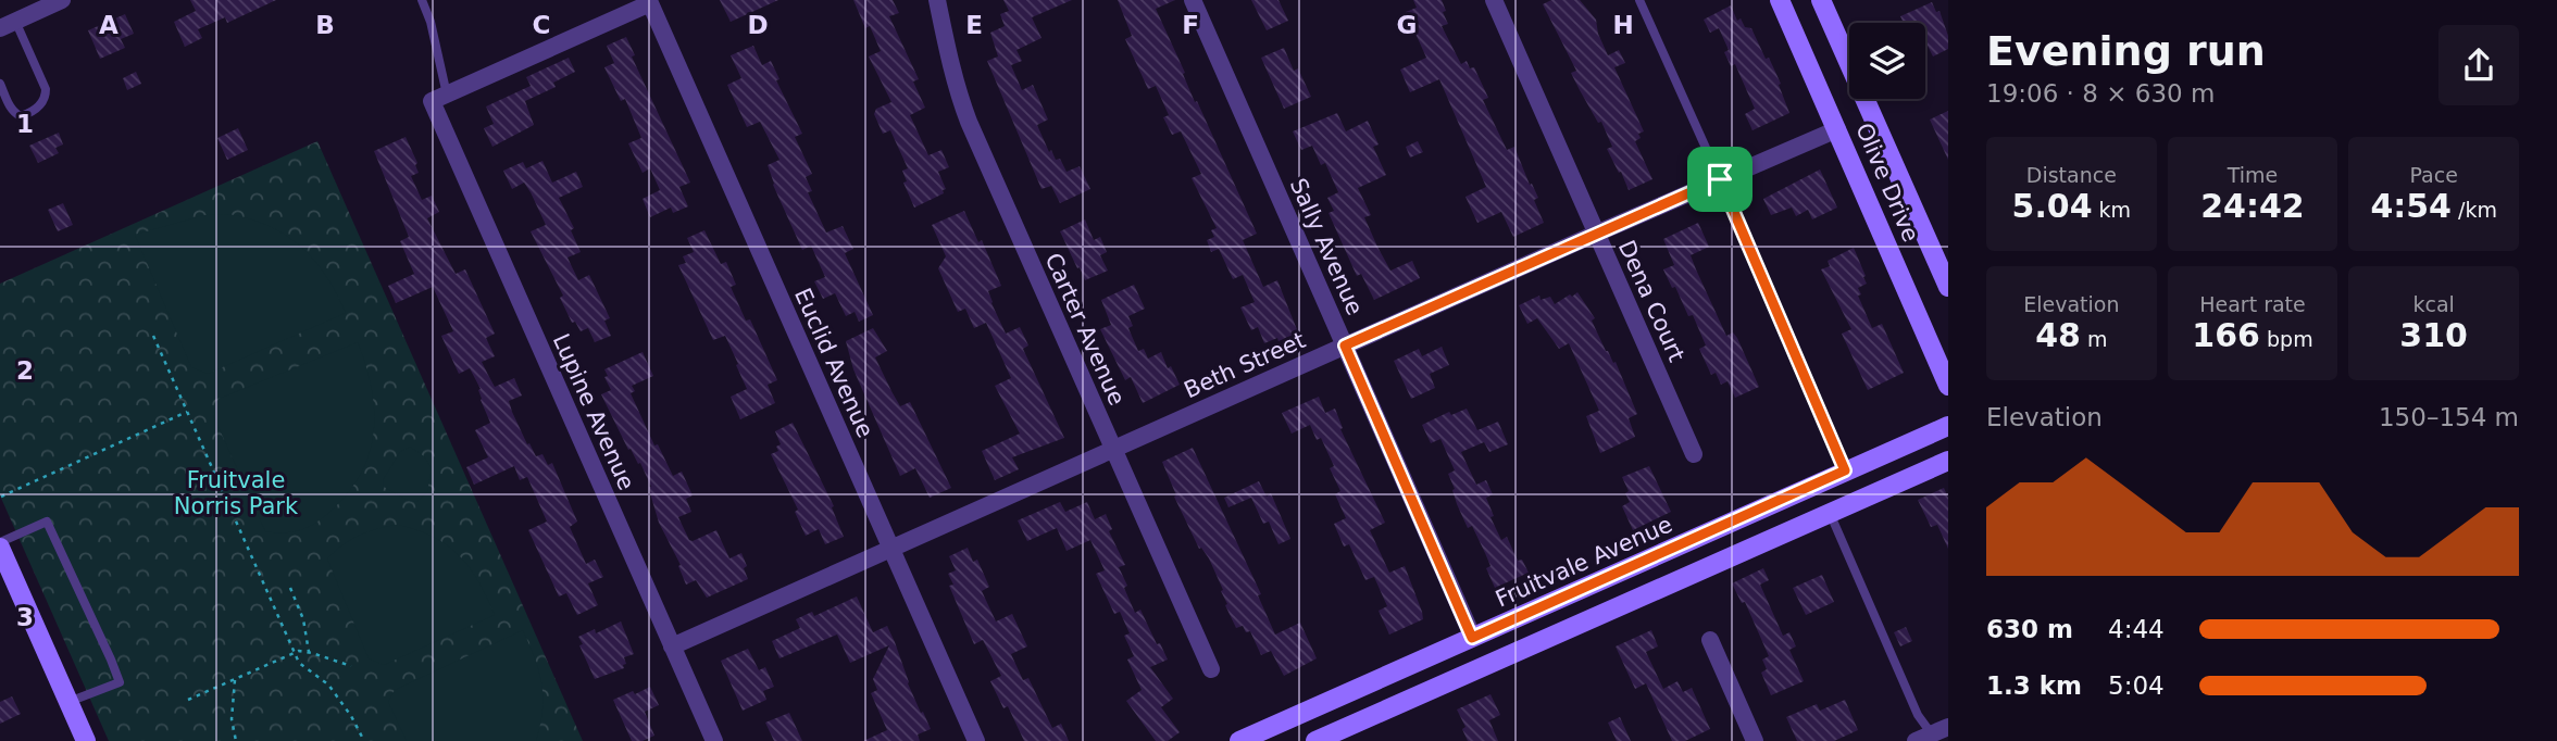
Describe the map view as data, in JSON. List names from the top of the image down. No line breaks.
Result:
{"streets":{"main road":["Olive Drive","Fruitvale Avenue"],"street":["Sally Avenue","Dena Court","Carter Avenue","Euclid Avenue","Beth Street","Lupine Avenue"]},"crossings":[["Olive Drive","Beth Street"],["Sally Avenue","Beth Street"],["Sally Avenue","Fruitvale Avenue"],["Dena Court","Beth Street"],["Carter Avenue","Beth Street"],["Euclid Avenue","Beth Street"],["Euclid Avenue","Lupine Avenue"],["Beth Street","Lupine Avenue"]],"parks":["Fruitvale Norris Park"],"page":{"heading":["Evening run","19:06 · 8 × 630 m"],"stats":[["Distance","5.04 km"],["Time","24:42"],["Pace","4:54 /km"],["Elevation","48 m"],["Heart rate","166 bpm"],["kcal","310"]],"chart":["Elevation","150–154 m"],"list":[{"name":"630 m","note":"4:44"},{"name":"1.3 km","note":"5:04"}]},"grid":{"columns":["A","B","C","D","E","F","G","H"],"rows":["1","2","3"]}}
